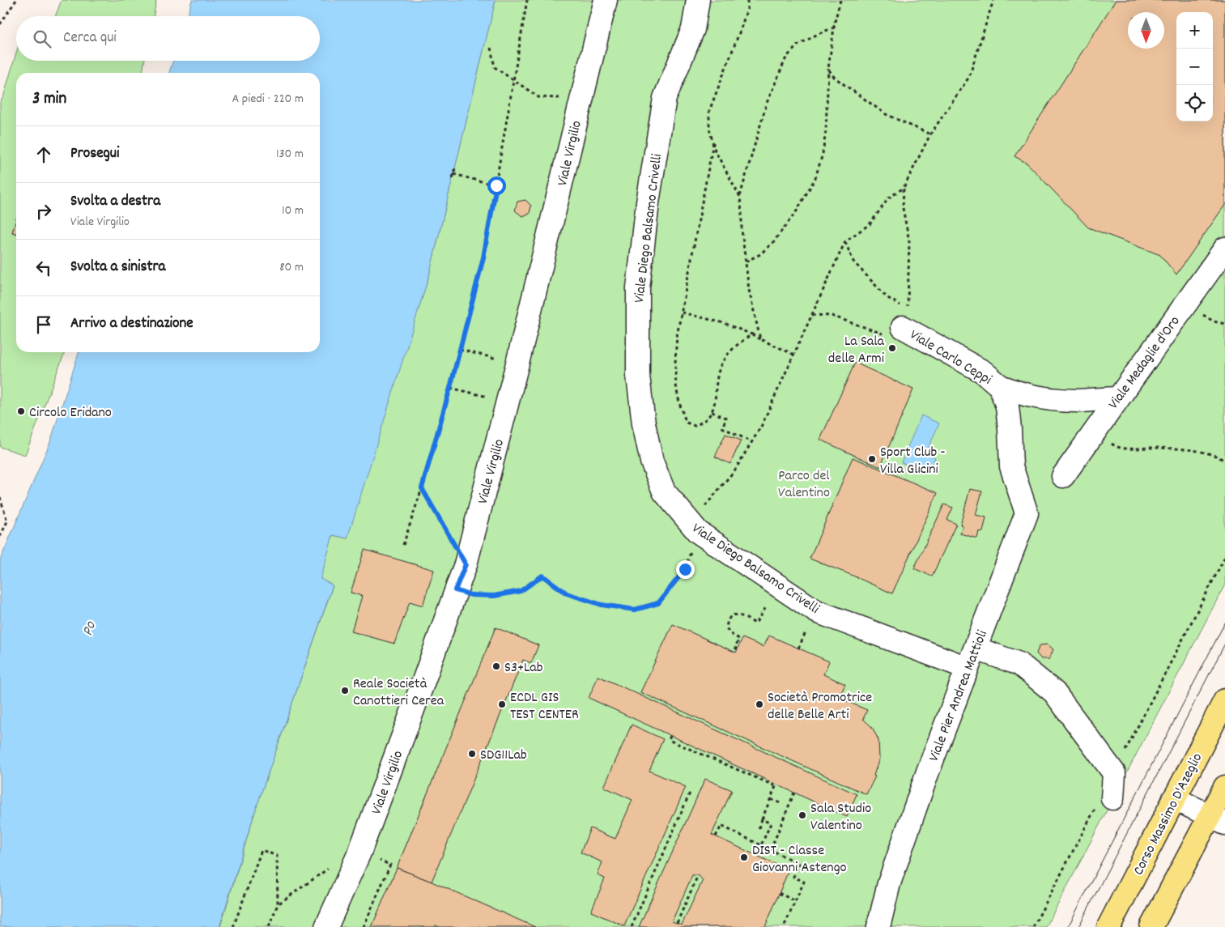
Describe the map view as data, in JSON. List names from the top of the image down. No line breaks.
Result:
{"streets":{"main road":["Corso Massimo D'Azeglio"],"street":["Viale Virgilio","Viale Diego Balsamo Crivelli","Viale Carlo Ceppi","Viale Medaglie d'Oro","Viale Pier Andrea Mattioli"]},"crossings":[["Viale Diego Balsamo Crivelli","Viale Pier Andrea Mattioli"],["Viale Carlo Ceppi","Viale Medaglie d'Oro"],["Viale Carlo Ceppi","Viale Pier Andrea Mattioli"]],"water":["Po"],"parks":["Parco del Valentino"],"places":["La Sala delle Armi","Circolo Eridano","Sport Club - Villa Glicini","S3+Lab","Reale Società Canottieri Cerea","ECDL GIS TEST CENTER","Società Promotrice delle Belle Arti","SDG11Lab","Sala Studio Valentino","DIST - Classe Giovanni Astengo"],"north":"bottom","page":{"map_buttons":["+","−"],"search":"Cerca qui","heading":["3 min","A piedi · 220 m"],"list":[["Prosegui","130 m"],["Svolta a destra","Viale Virgilio","10 m"],["Svolta a sinistra","80 m"],"Arrivo a destinazione"]}}
